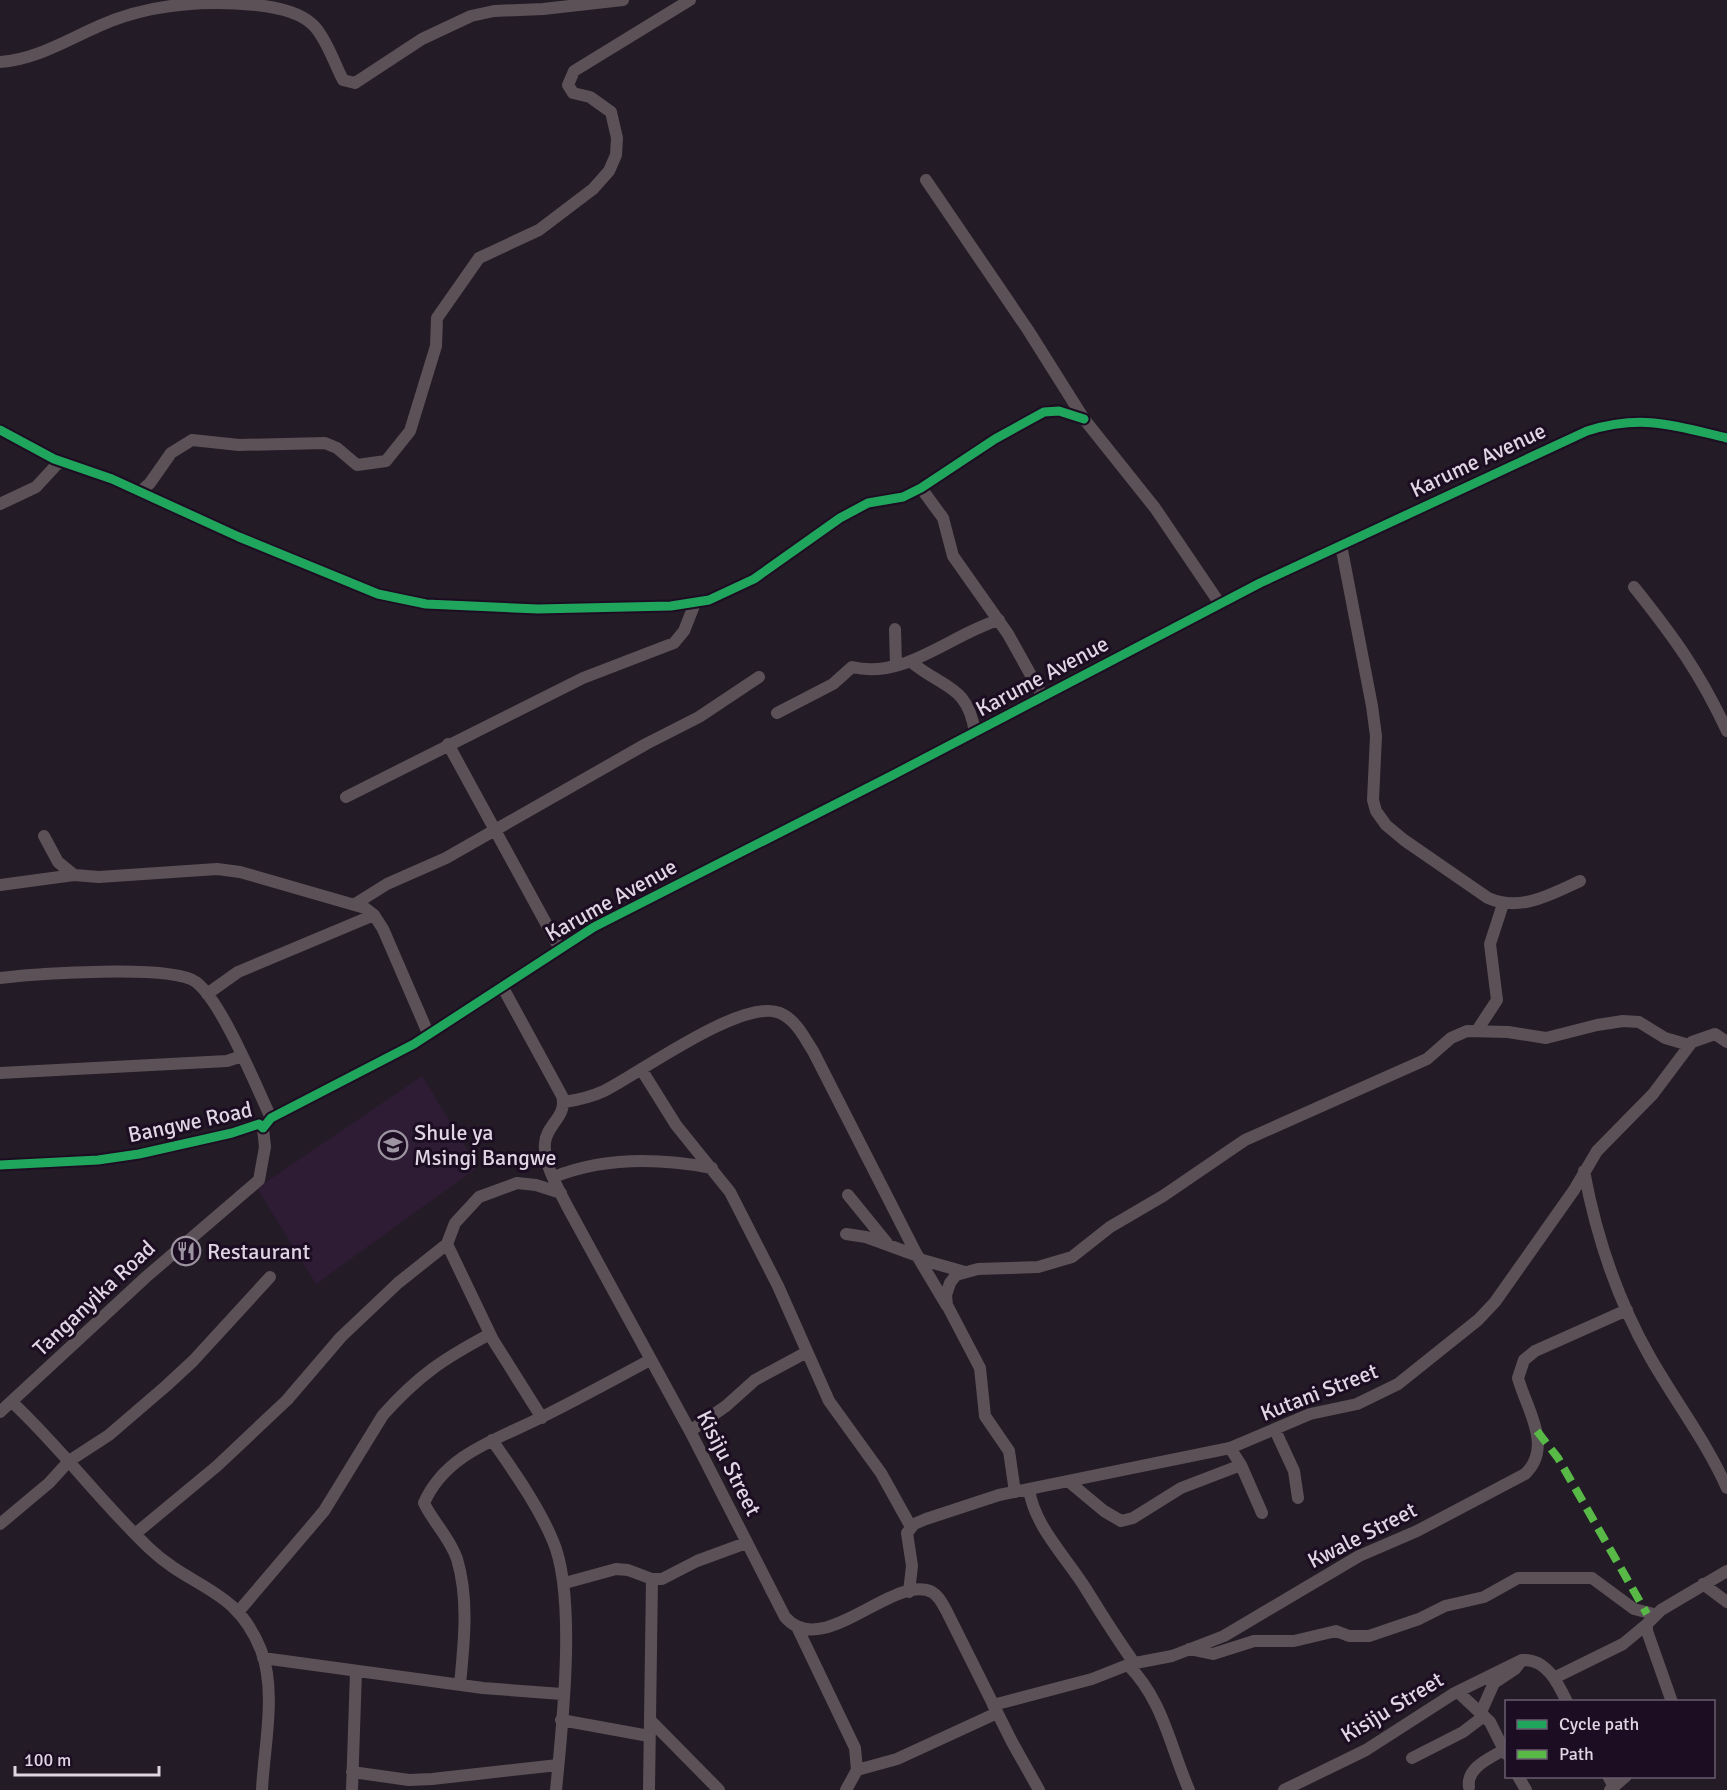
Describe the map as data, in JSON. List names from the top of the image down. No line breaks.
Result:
{"streets":{"street":["Karume Avenue","Bangwe Road","Tanganyika Road","Kutani Street","Kisiju Street","Kwale Street"]},"crossings":[["Karume Avenue","Bangwe Road"],["Bangwe Road","Tanganyika Road"],["Kisiju Street","Kwale Street"]],"places":{"school or university":["Shule ya Msingi Bangwe"],"restaurant":["Restaurant"]},"legend":["Cycle path","Path"],"scale_bar":"100 m"}
